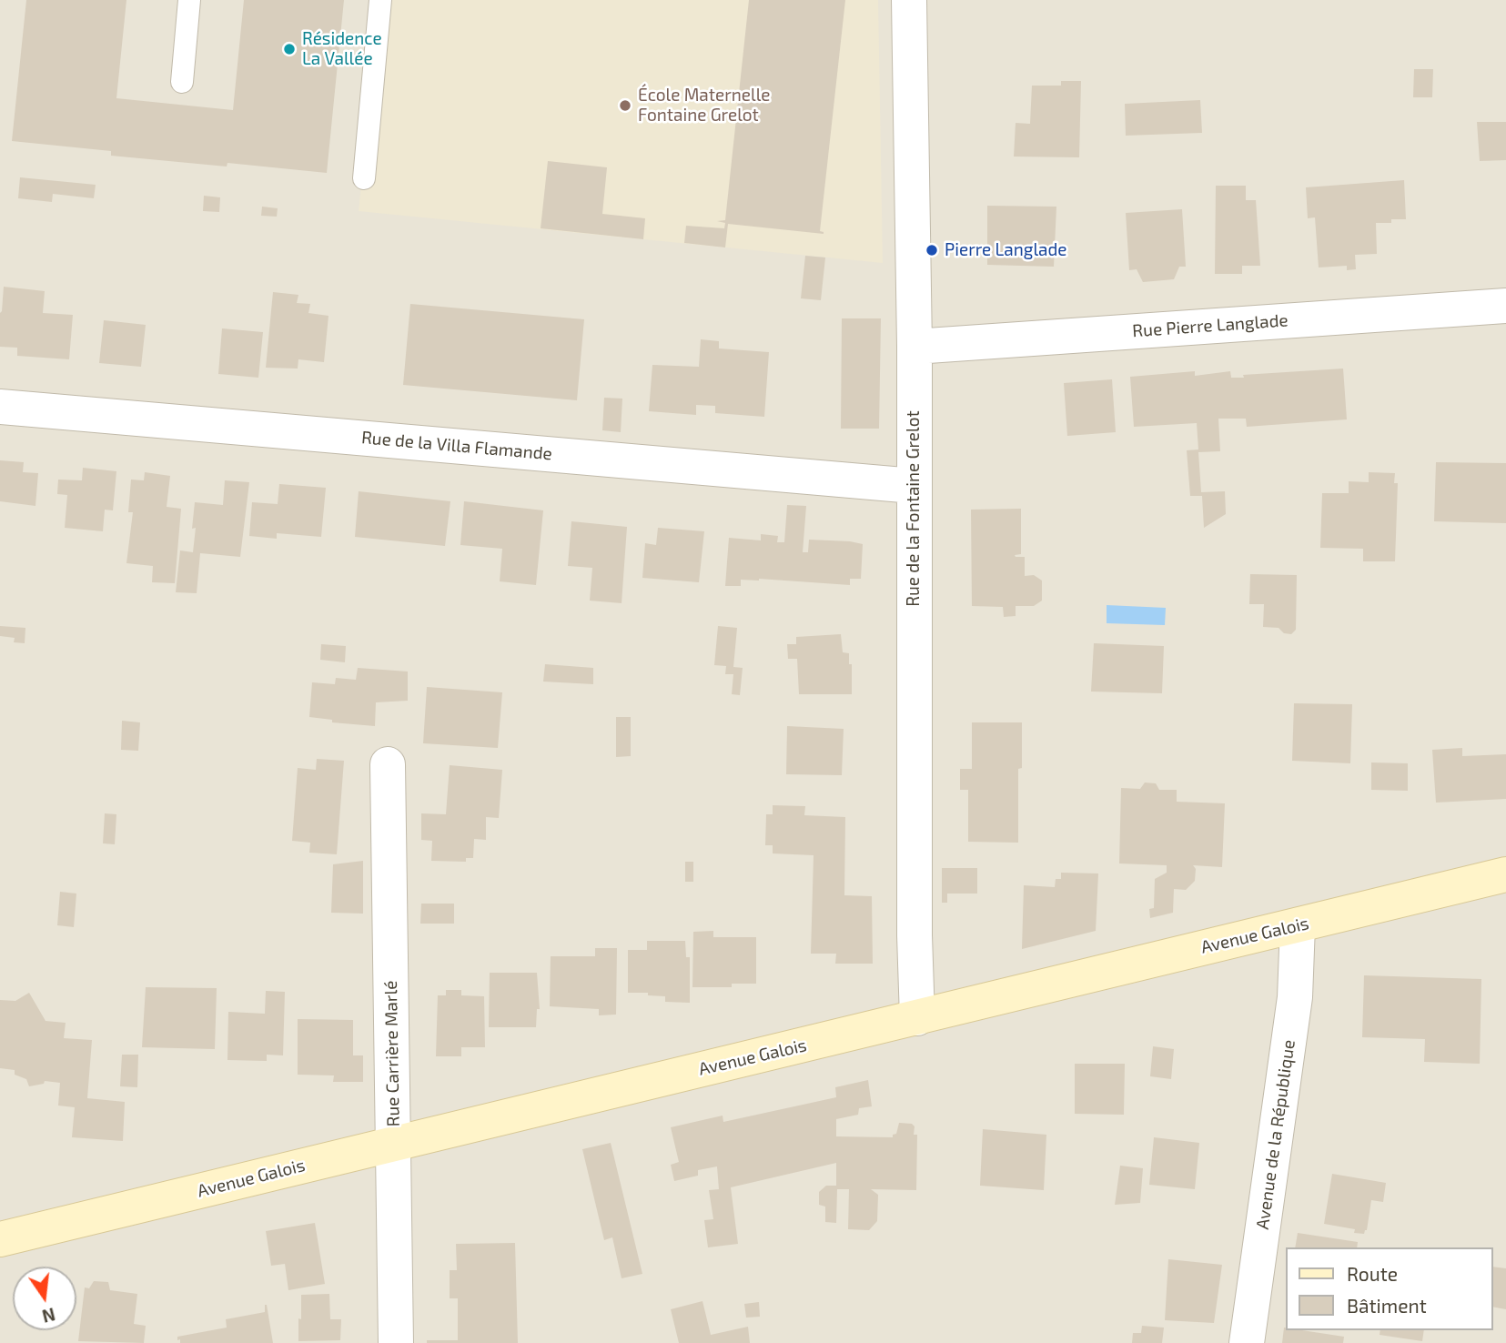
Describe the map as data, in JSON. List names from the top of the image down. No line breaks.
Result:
{"streets":{"main road":["Avenue Galois"],"street":["Rue Pierre Langlade","Rue de la Villa Flamande","Rue de la Fontaine Grelot","Rue Carrière Marlé","Avenue de la République"]},"crossings":[["Rue Pierre Langlade","Rue de la Fontaine Grelot"],["Rue de la Villa Flamande","Rue de la Fontaine Grelot"],["Rue de la Fontaine Grelot","Avenue Galois"],["Avenue Galois","Rue Carrière Marlé"],["Avenue Galois","Avenue de la République"]],"places":["Résidence La Vallée","École Maternelle Fontaine Grelot","Pierre Langlade"],"legend":["Route","Bâtiment"],"north":"bottom"}
